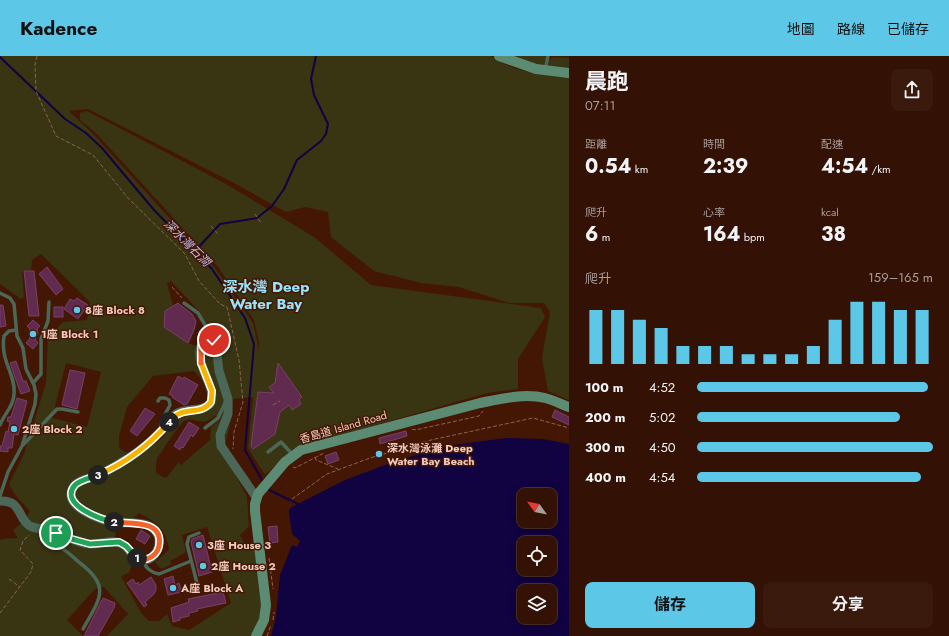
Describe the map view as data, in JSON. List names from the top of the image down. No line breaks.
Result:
{"streets":{"main road":["香島道 Island Road"]},"districts":["深水灣 Deep Water Bay"],"water":["深水灣石澗"],"places":["8座 Block 8","1座 Block 1","2座 Block 2","深水灣泳灘 Deep Water Bay Beach","3座 House 3","2座 House 2","A座 Block A"],"north":"top left","page":{"header":"Kadence","nav":["地圖","路線","已儲存"],"heading":["晨跑","07:11"],"stats":[["距離","0.54 km"],["時間","2:39"],["配速","4:54 /km"],["爬升","6 m"],["心率","164 bpm"],["kcal","38"]],"chart":["爬升","159–165 m"],"list":[{"name":"100 m","note":"4:52"},{"name":"200 m","note":"5:02"},{"name":"300 m","note":"4:50"},{"name":"400 m","note":"4:54"}],"pins":["4","3","2","1"],"buttons":["儲存","分享"]}}
